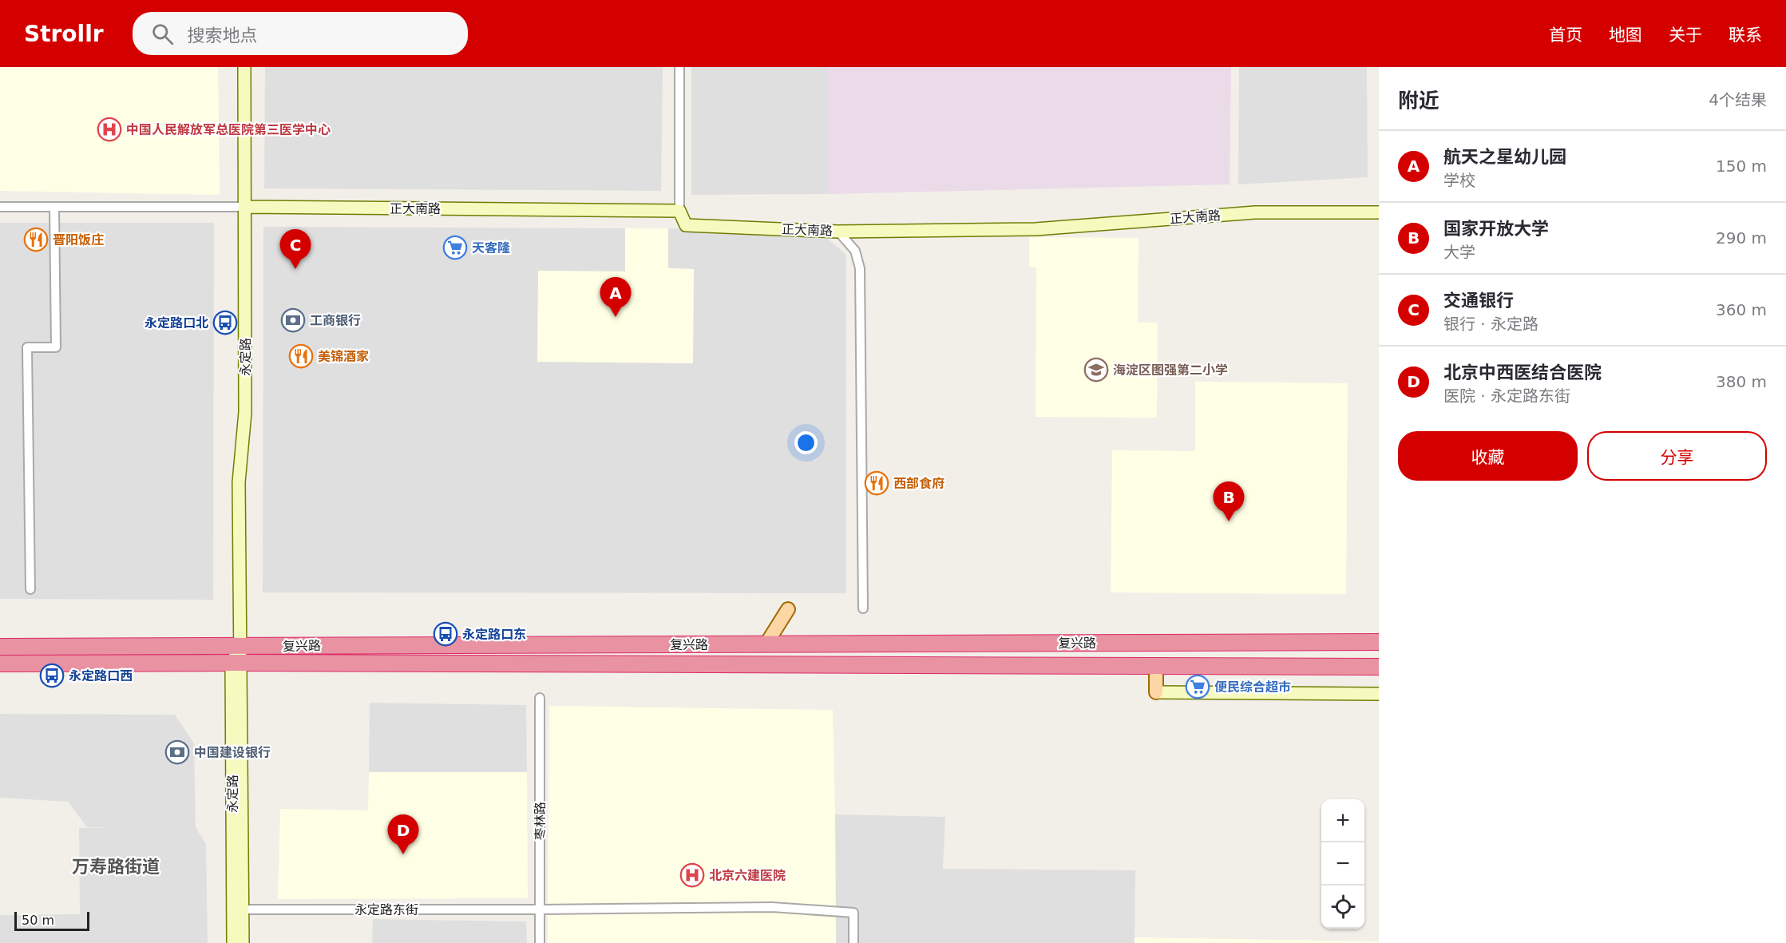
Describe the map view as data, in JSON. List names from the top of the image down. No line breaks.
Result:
{"streets":{"highway":["复兴路"],"street":["正大南路","永定路","枣林路","永定路东街"]},"crossings":[["正大南路","永定路"],["永定路","复兴路"],["永定路","永定路东街"],["枣林路","永定路东街"]],"districts":["万寿路街道"],"places":{"hospital":["中国人民解放军总医院第三医学中心","北京六建医院"],"restaurant":["晋阳饭庄","美锦酒家","西部食府"],"supermarket":["天客隆","便民综合超市"],"bank":["工商银行","中国建设银行"],"bus stop":["永定路口北","永定路口东","永定路口西"],"school or university":["海淀区图强第二小学"]},"scale_bar":"50 m","page":{"header":"Strollr","search":"搜索地点","nav":["首页","地图","关于","联系"],"heading":["附近","4个结果"],"list":[{"mark":"A","name":"航天之星幼儿园","note":"学校","value":"150 m"},{"mark":"B","name":"国家开放大学","note":"大学","value":"290 m"},{"mark":"C","name":"交通银行","note":"银行 · 永定路","value":"360 m"},{"mark":"D","name":"北京中西医结合医院","note":"医院 · 永定路东街","value":"380 m"}],"pins":["C","A","B","D"],"buttons":["收藏","分享"],"map_buttons":["+","−"],"scale":"50 m"}}
